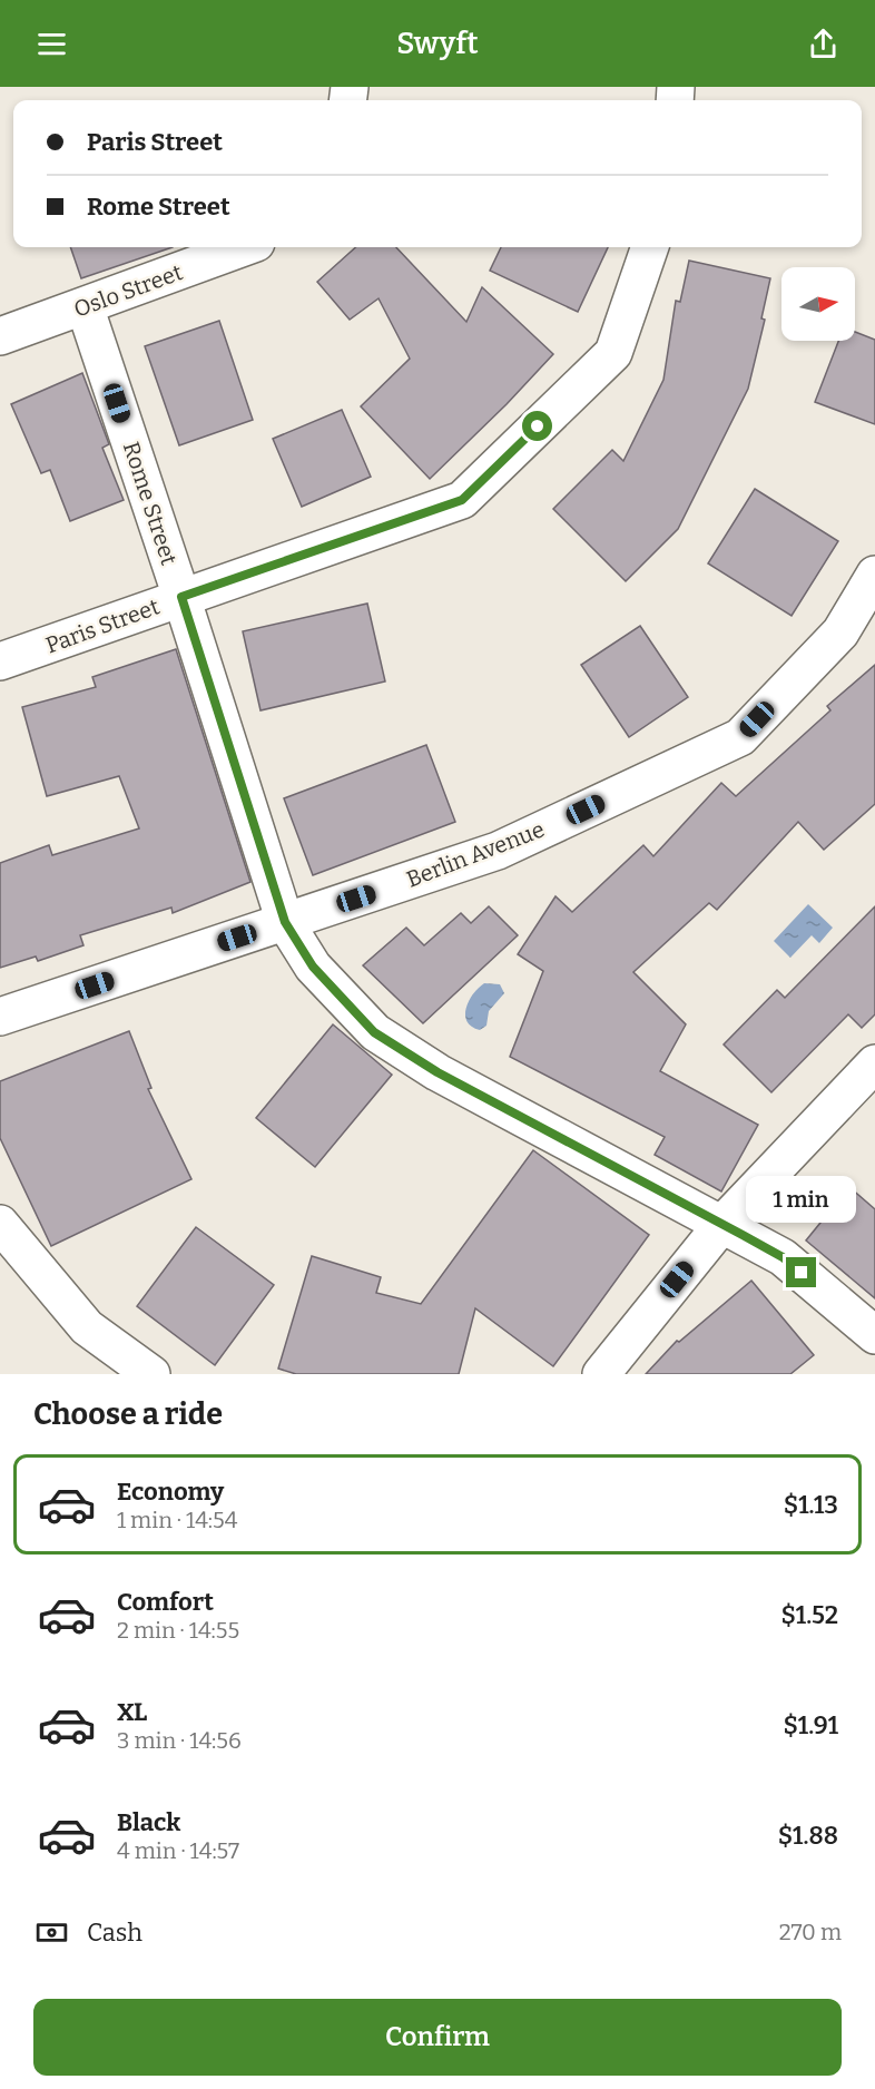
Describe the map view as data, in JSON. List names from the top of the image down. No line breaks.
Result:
{"streets":{"street":["Oslo Street","Rome Street","Paris Street","Berlin Avenue"]},"crossings":[["Oslo Street","Rome Street"],["Rome Street","Paris Street"],["Rome Street","Berlin Avenue"]],"north":"right","page":{"header":"Swyft","banner":["Paris Street","Rome Street"],"bubble":"1 min","heading":"Choose a ride","list":[{"name":"Economy","note":"1 min · 14:54","value":"$1.13"},{"name":"Comfort","note":"2 min · 14:55","value":"$1.52"},{"name":"XL","note":"3 min · 14:56","value":"$1.91"},{"name":"Black","note":"4 min · 14:57","value":"$1.88"}],"pay":["Cash","270 m"],"buttons":"Confirm"}}
